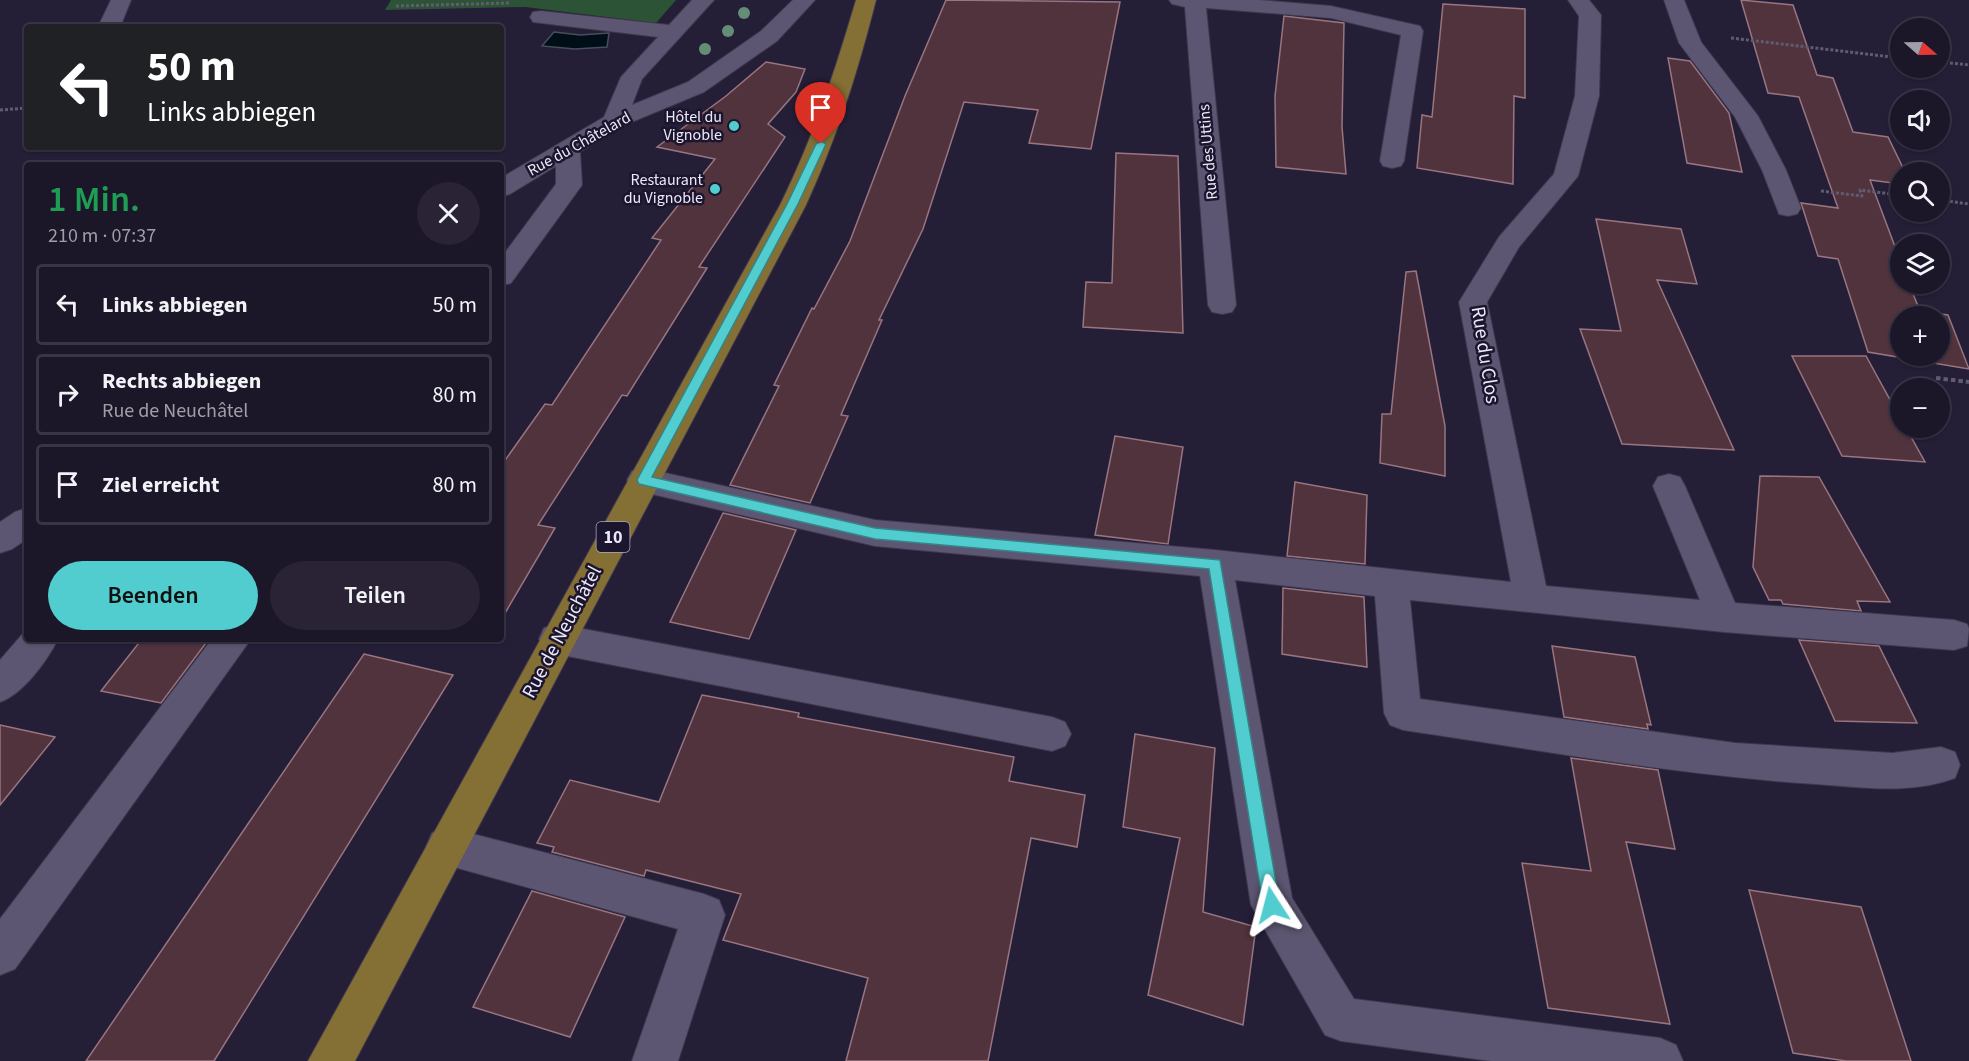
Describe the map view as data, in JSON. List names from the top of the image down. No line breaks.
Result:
{"streets":{"main road":["10","Rue de Neuchâtel"],"street":["Rue du Châtelard","Rue des Uttins","Rue du Clos"]},"places":["Hôtel du Vignoble","Restaurant du Vignoble"],"north":"right","page":{"map_buttons":["+","−"],"turn":["50 m","Links abbiegen"],"heading":["1 Min.","210 m · 07:37"],"list":[{"name":"Links abbiegen","value":"50 m"},{"name":"Rechts abbiegen","note":"Rue de Neuchâtel","value":"80 m"},{"name":"Ziel erreicht","value":"80 m"}],"buttons":["Beenden","Teilen"]}}
